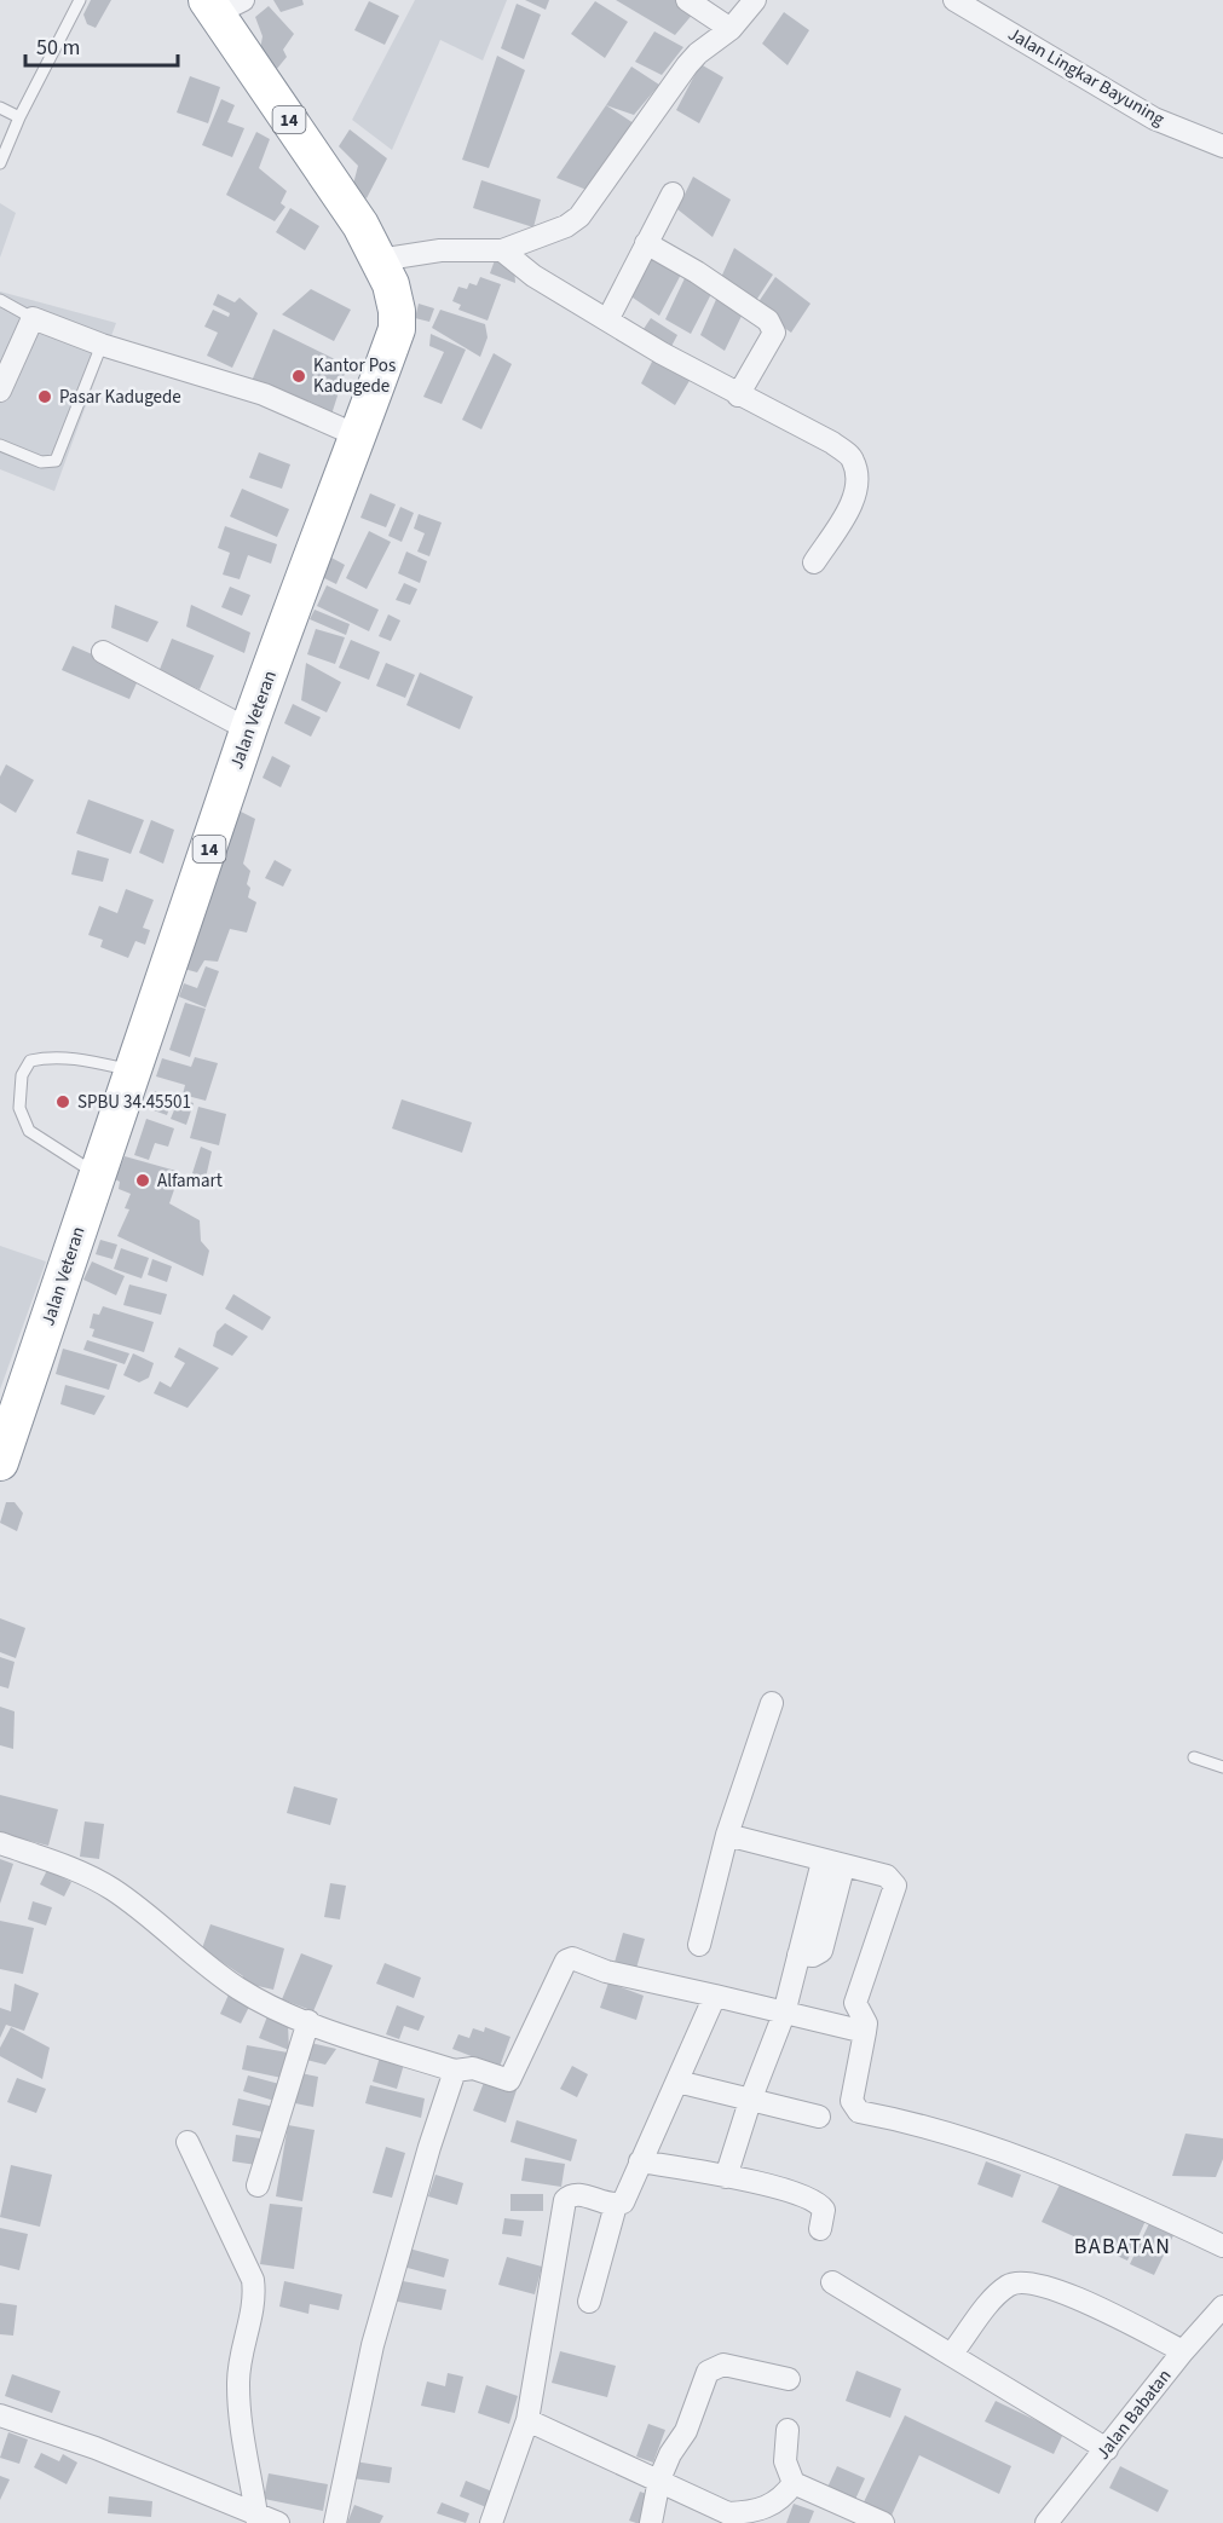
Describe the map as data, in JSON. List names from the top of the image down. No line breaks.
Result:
{"streets":{"highway":["14","Jalan Veteran"],"street":["Jalan Lingkar Bayuning","Jalan Babatan"]},"districts":["BABATAN"],"places":["Kantor Pos Kadugede","Pasar Kadugede","SPBU 34.45501","Alfamart"],"scale_bar":"50 m"}
